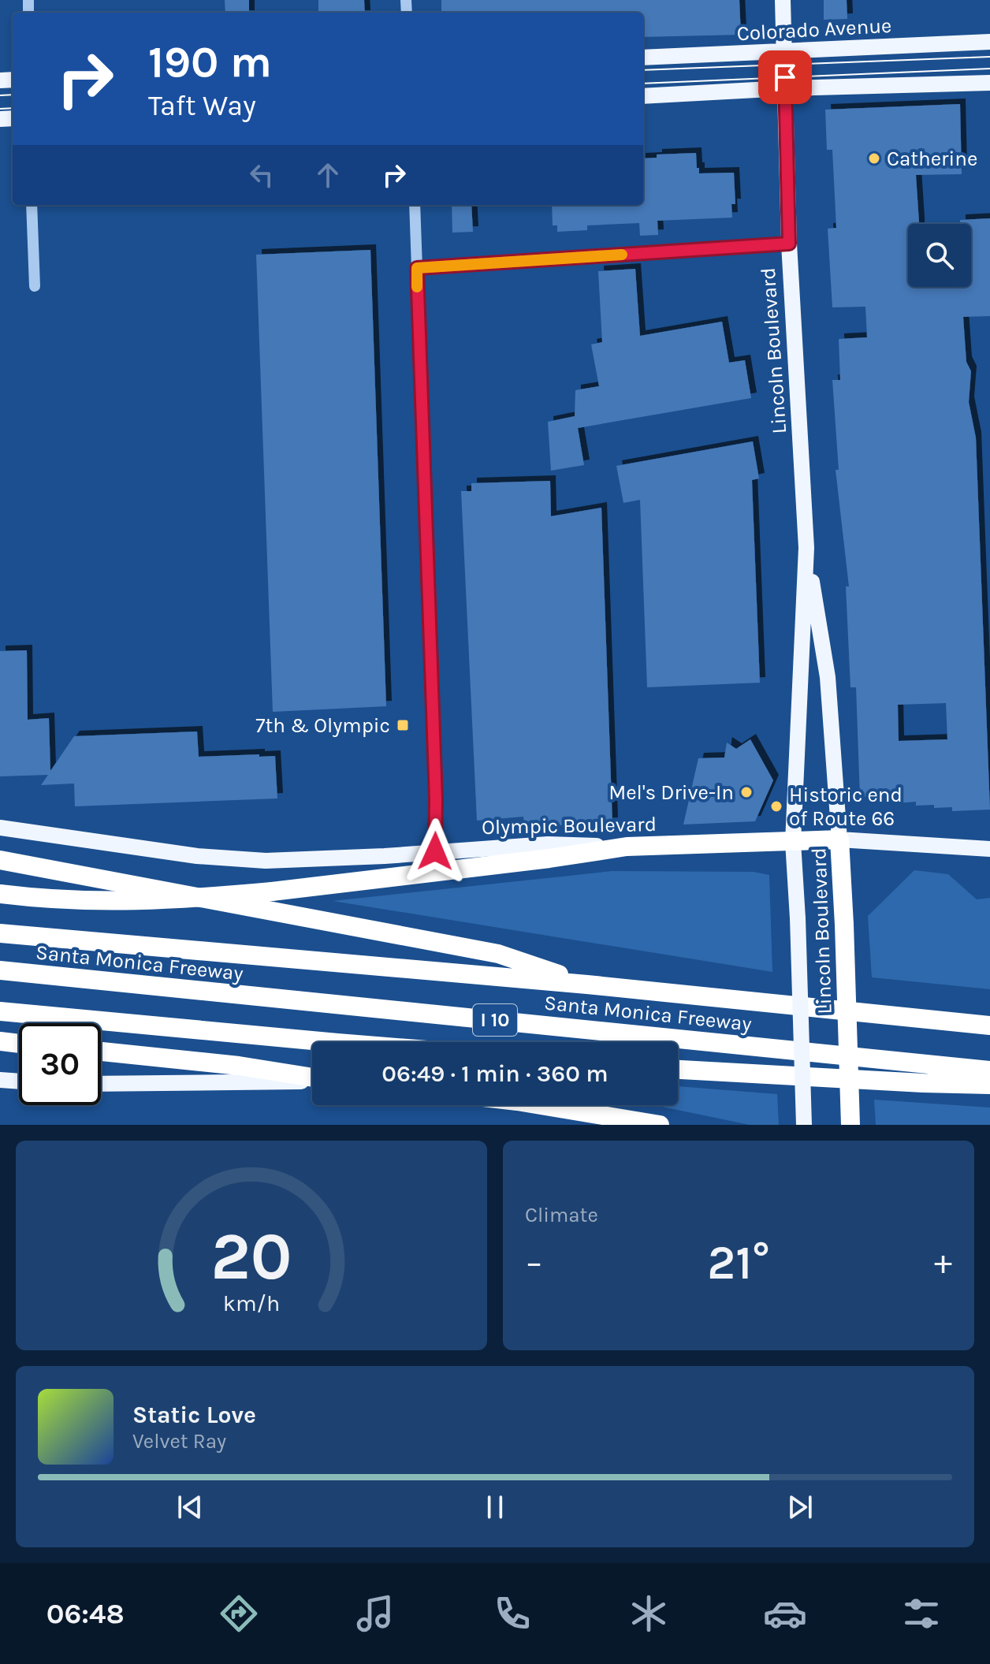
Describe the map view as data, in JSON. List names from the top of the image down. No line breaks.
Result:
{"streets":{"highway":["Lincoln Boulevard","Olympic Boulevard","Santa Monica Freeway","I 10"],"main road":["Colorado Avenue"]},"crossings":[["Colorado Avenue","Lincoln Boulevard"],["Lincoln Boulevard","Olympic Boulevard"]],"places":{"other":["Catherine","Mel's Drive-In","Historic end of Route 66"],"transit":["7th & Olympic"]},"page":{"turn":["190 m","Taft Way"],"limit":"30","trip":"06:49 · 1 min · 360 m","tile":"Climate","heat":["−","21°","+"],"song":["Static Love","Velvet Ray"],"tabs":"06:48","gauge":["20","km/h"]}}
